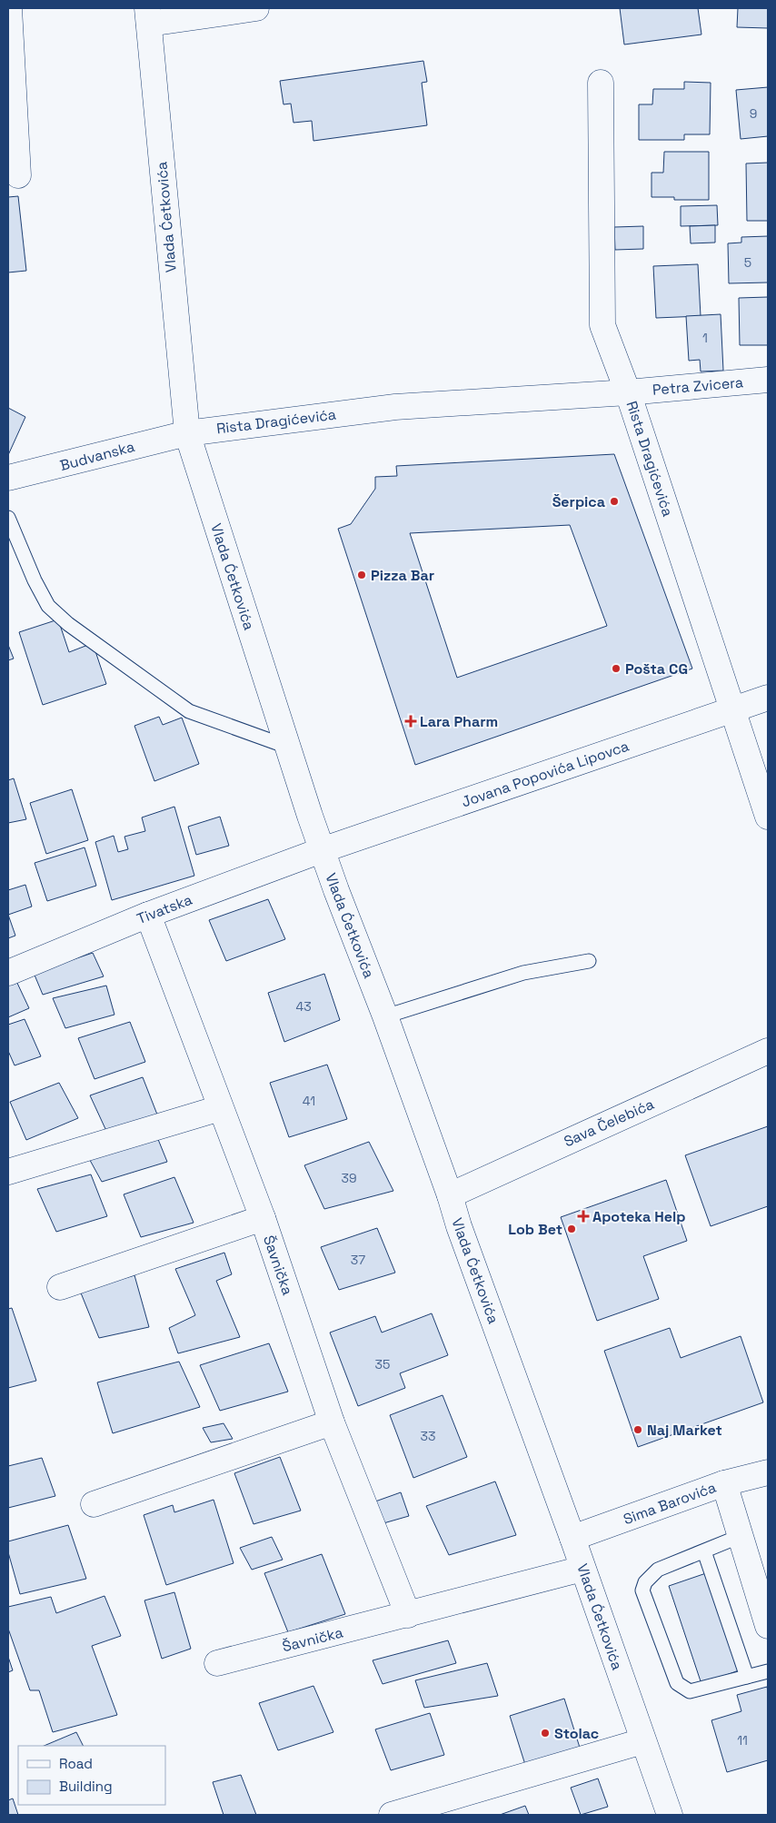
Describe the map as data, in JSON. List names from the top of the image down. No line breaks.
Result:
{"streets":{"street":["Vlada Ćetkovića","Petra Zvicera","Rista Dragićevića","Budvanska","Jovana Popovića Lipovca","Tivatska","Sava Čelebića","Šavnička","Sima Barovića"]},"crossings":[["Vlada Ćetkovića","Rista Dragićevića"],["Vlada Ćetkovića","Budvanska"],["Vlada Ćetkovića","Jovana Popovića Lipovca"],["Vlada Ćetkovića","Tivatska"],["Vlada Ćetkovića","Sava Čelebića"],["Vlada Ćetkovića","Šavnička"],["Vlada Ćetkovića","Sima Barovića"],["Petra Zvicera","Rista Dragićevića"],["Rista Dragićevića","Budvanska"],["Rista Dragićevića","Jovana Popovića Lipovca"],["Jovana Popovića Lipovca","Tivatska"],["Tivatska","Šavnička"]],"places":{"other":["Šerpica","Pizza Bar","Pošta CG","Lob Bet","Naj Market","Stolac"],"health":["Lara Pharm","Apoteka Help"]},"house_numbers":["9","5","1","43","41","39","37","35","33","11"],"legend":["Road","Building"]}
